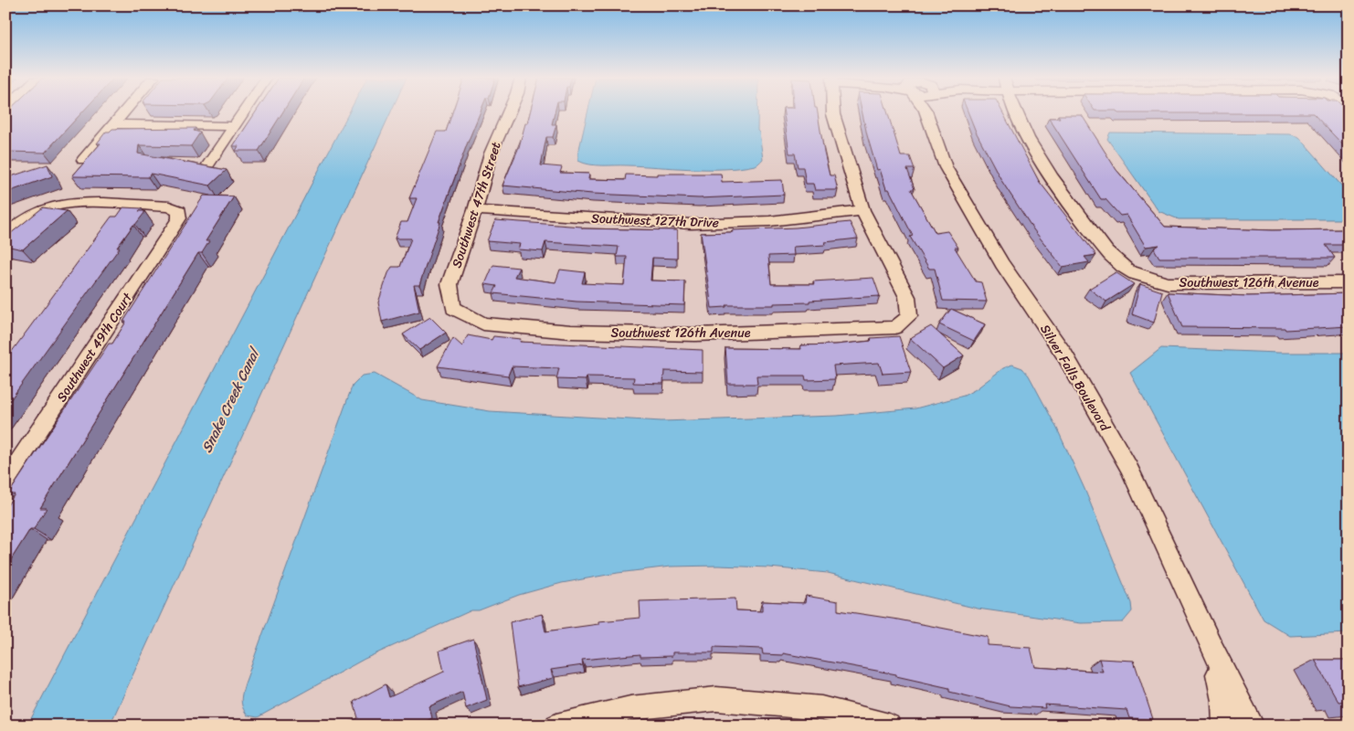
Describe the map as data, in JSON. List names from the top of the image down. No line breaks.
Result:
{"streets":{"street":["Southwest 47th Street","Southwest 127th Drive","Southwest 126th Avenue","Southwest 49th Court","Silver Falls Boulevard"]},"crossings":[["Southwest 47th Street","Southwest 127th Drive"],["Southwest 47th Street","Southwest 126th Avenue"],["Southwest 127th Drive","Southwest 126th Avenue"]],"water":["Snake Creek Canal"]}
